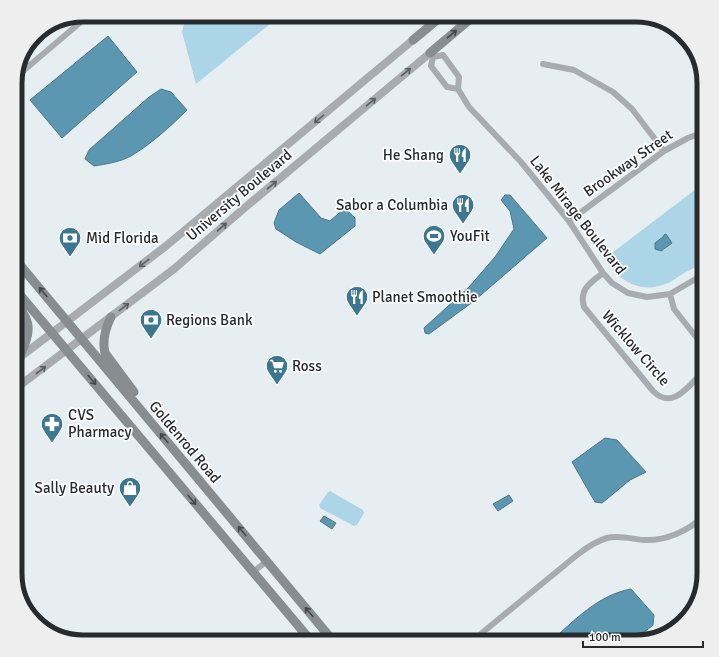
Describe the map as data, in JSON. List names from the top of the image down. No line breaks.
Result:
{"streets":{"main road":["University Boulevard","Goldenrod Road"],"street":["Brookway Street","Lake Mirage Boulevard","Wicklow Circle"]},"crossings":[["Brookway Street","Lake Mirage Boulevard"],["University Boulevard","Lake Mirage Boulevard"],["University Boulevard","Goldenrod Road"],["Lake Mirage Boulevard","Wicklow Circle"]],"places":{"restaurant":["He Shang","Sabor a Columbia","Planet Smoothie"],"sports":["YouFit"],"bank":["Mid Florida","Regions Bank"],"supermarket":["Ross"],"pharmacy":["CVS Pharmacy"],"shop":["Sally Beauty"]},"scale_bar":"100 m"}
